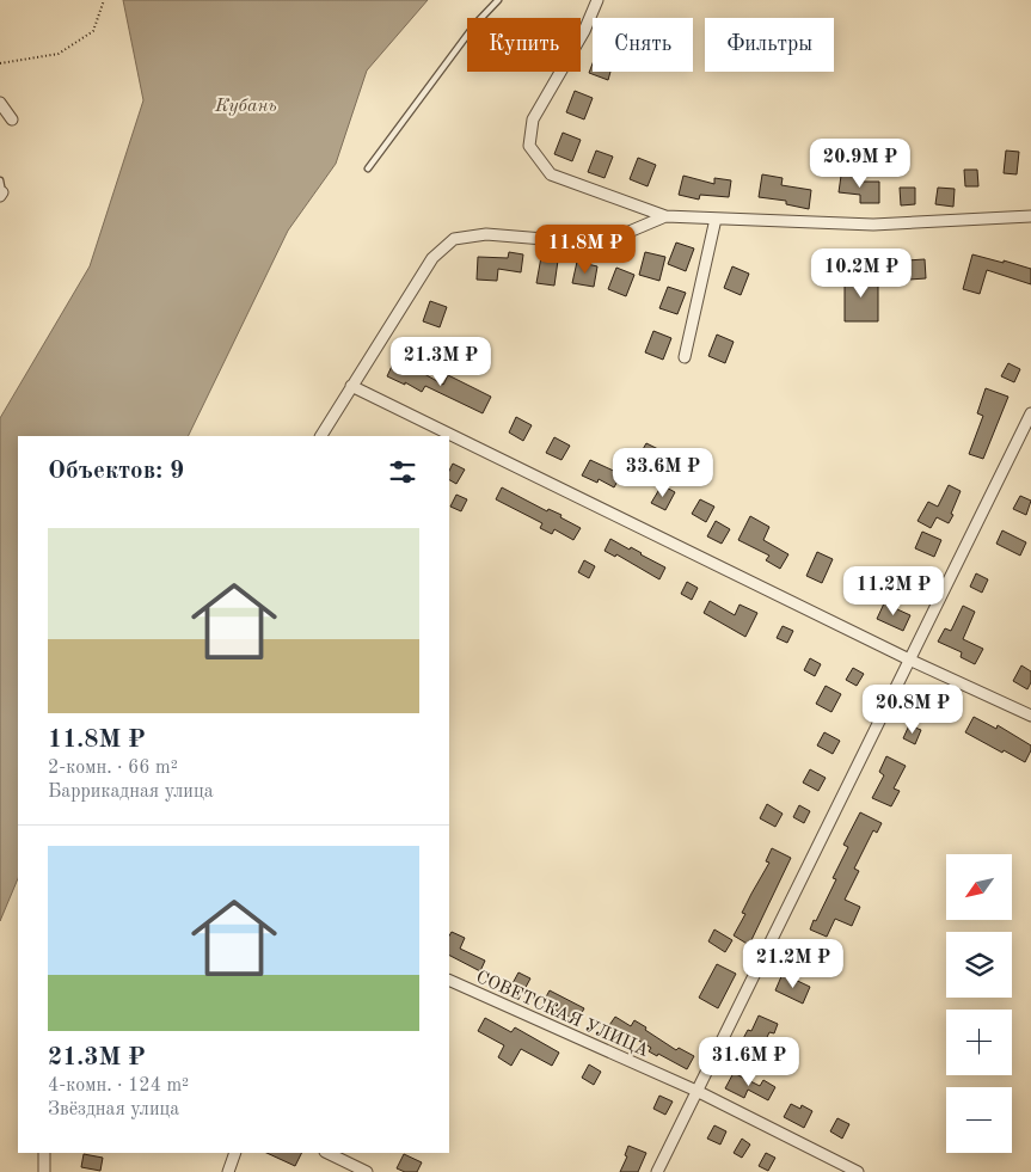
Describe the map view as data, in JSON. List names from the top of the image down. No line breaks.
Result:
{"streets":{"street":["СОВЕТСКАЯ УЛИЦА"]},"water":["Кубань"],"north":"bottom left","page":{"chip":["Купить","Снять","Фильтры"],"price":["20.9M ₽","11.8M ₽","10.2M ₽","21.3M ₽","33.6M ₽","11.2M ₽","20.8M ₽","21.2M ₽","31.6M ₽"],"heading":"Объектов: 9","list":[{"name":"11.8M ₽","note":"2-комн. · 66 m² · Баррикадная улица"},{"name":"21.3M ₽","note":"4-комн. · 124 m² · Звёздная улица"}],"map_buttons":["+","−"]}}
